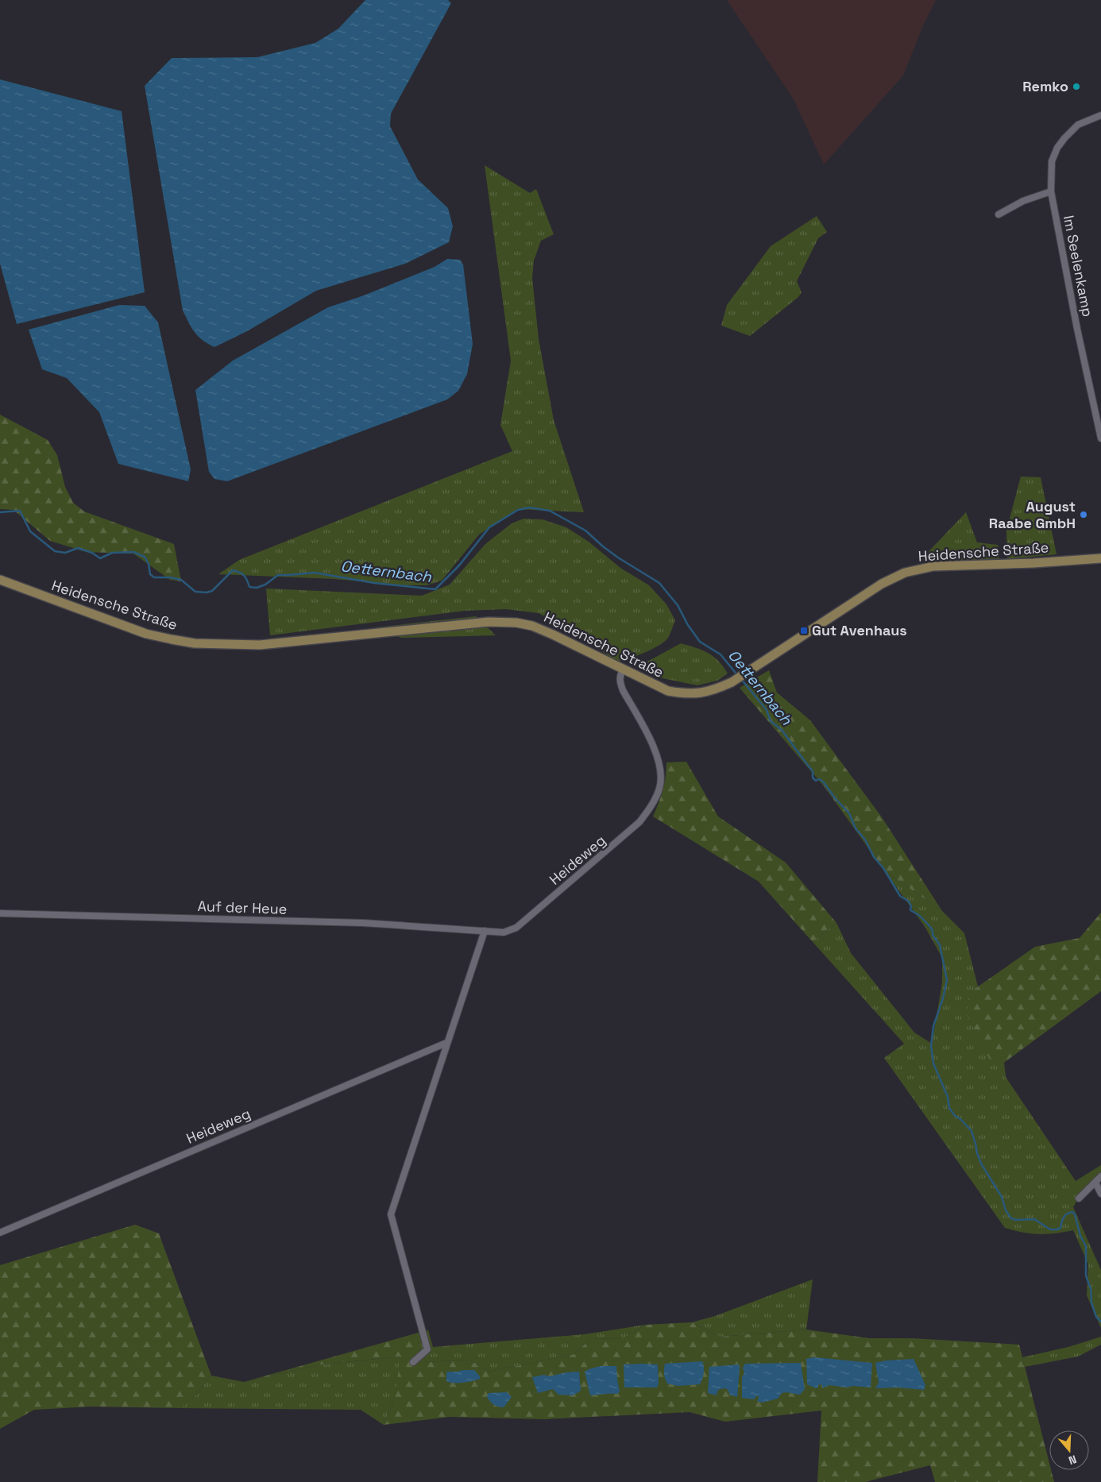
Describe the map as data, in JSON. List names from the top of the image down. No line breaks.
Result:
{"streets":{"main road":["Heidensche Straße"],"street":["Im Seelenkamp","Heideweg","Auf der Heue"]},"crossings":[["Heidensche Straße","Heideweg"],["Heideweg","Auf der Heue"]],"water":["Oetternbach"],"places":{"other":["Remko","August Raabe GmbH"],"transit":["Gut Avenhaus"]},"north":"bottom"}
